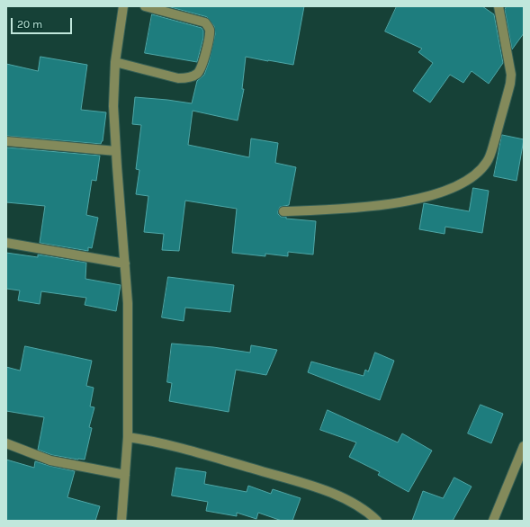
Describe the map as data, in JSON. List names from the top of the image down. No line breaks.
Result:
{"scale_bar":"20 m"}
